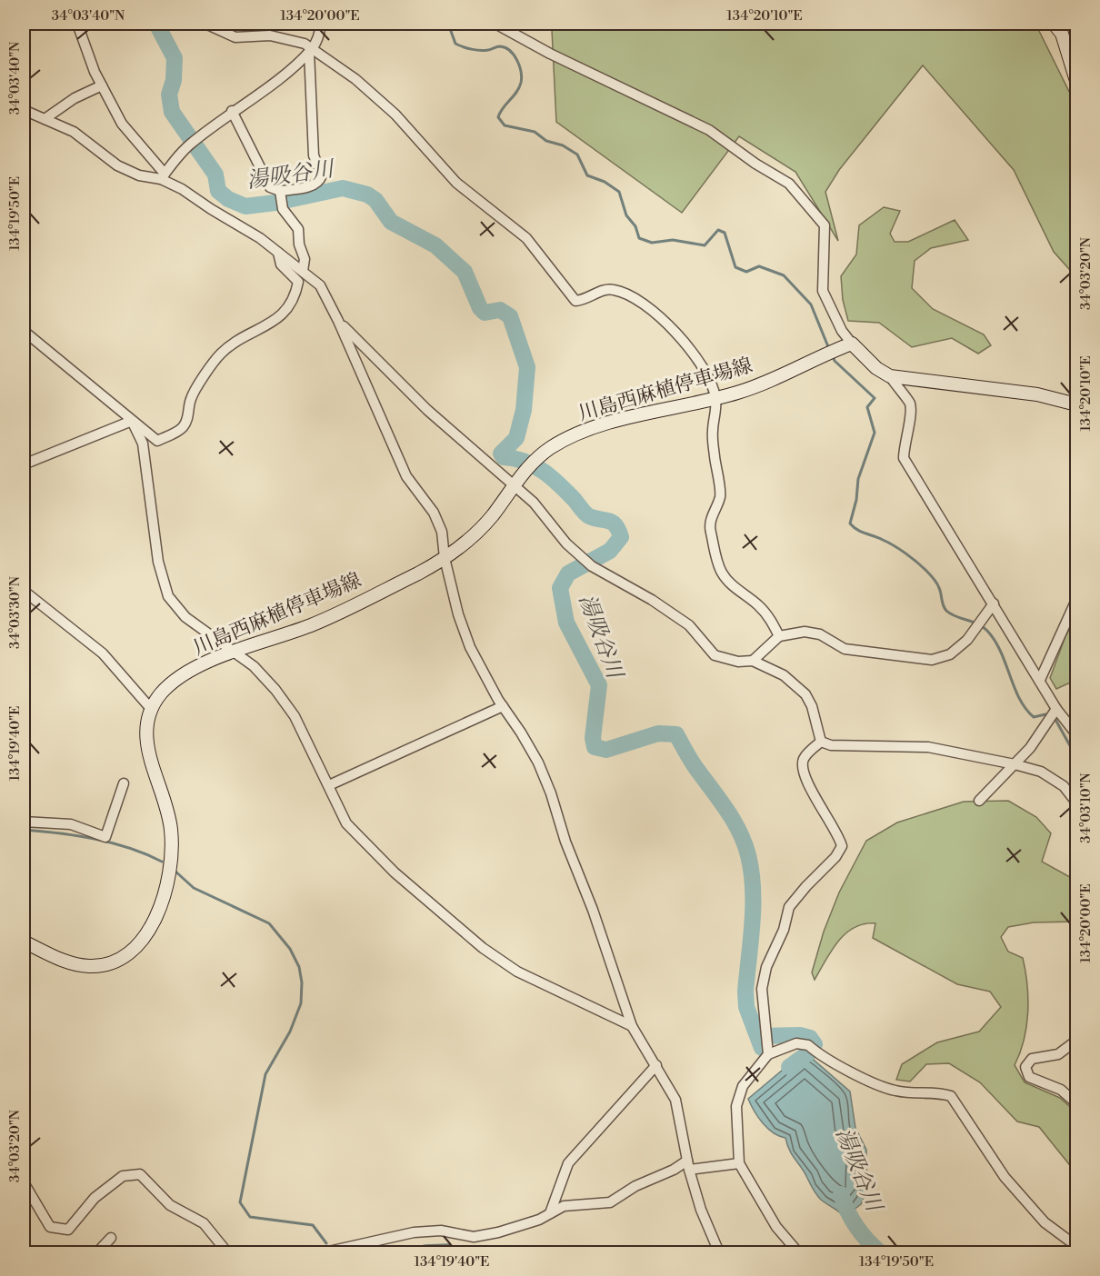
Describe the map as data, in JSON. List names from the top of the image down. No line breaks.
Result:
{"streets":{"main road":["川島西麻植停車場線"]},"water":["湯吸谷川"],"coordinates":["34°03'40\"N","134°20'00\"E","134°20'10\"E","134°19'50\"E","34°03'20\"N","34°03'30\"N","134°19'40\"E","34°03'10\"N"]}
